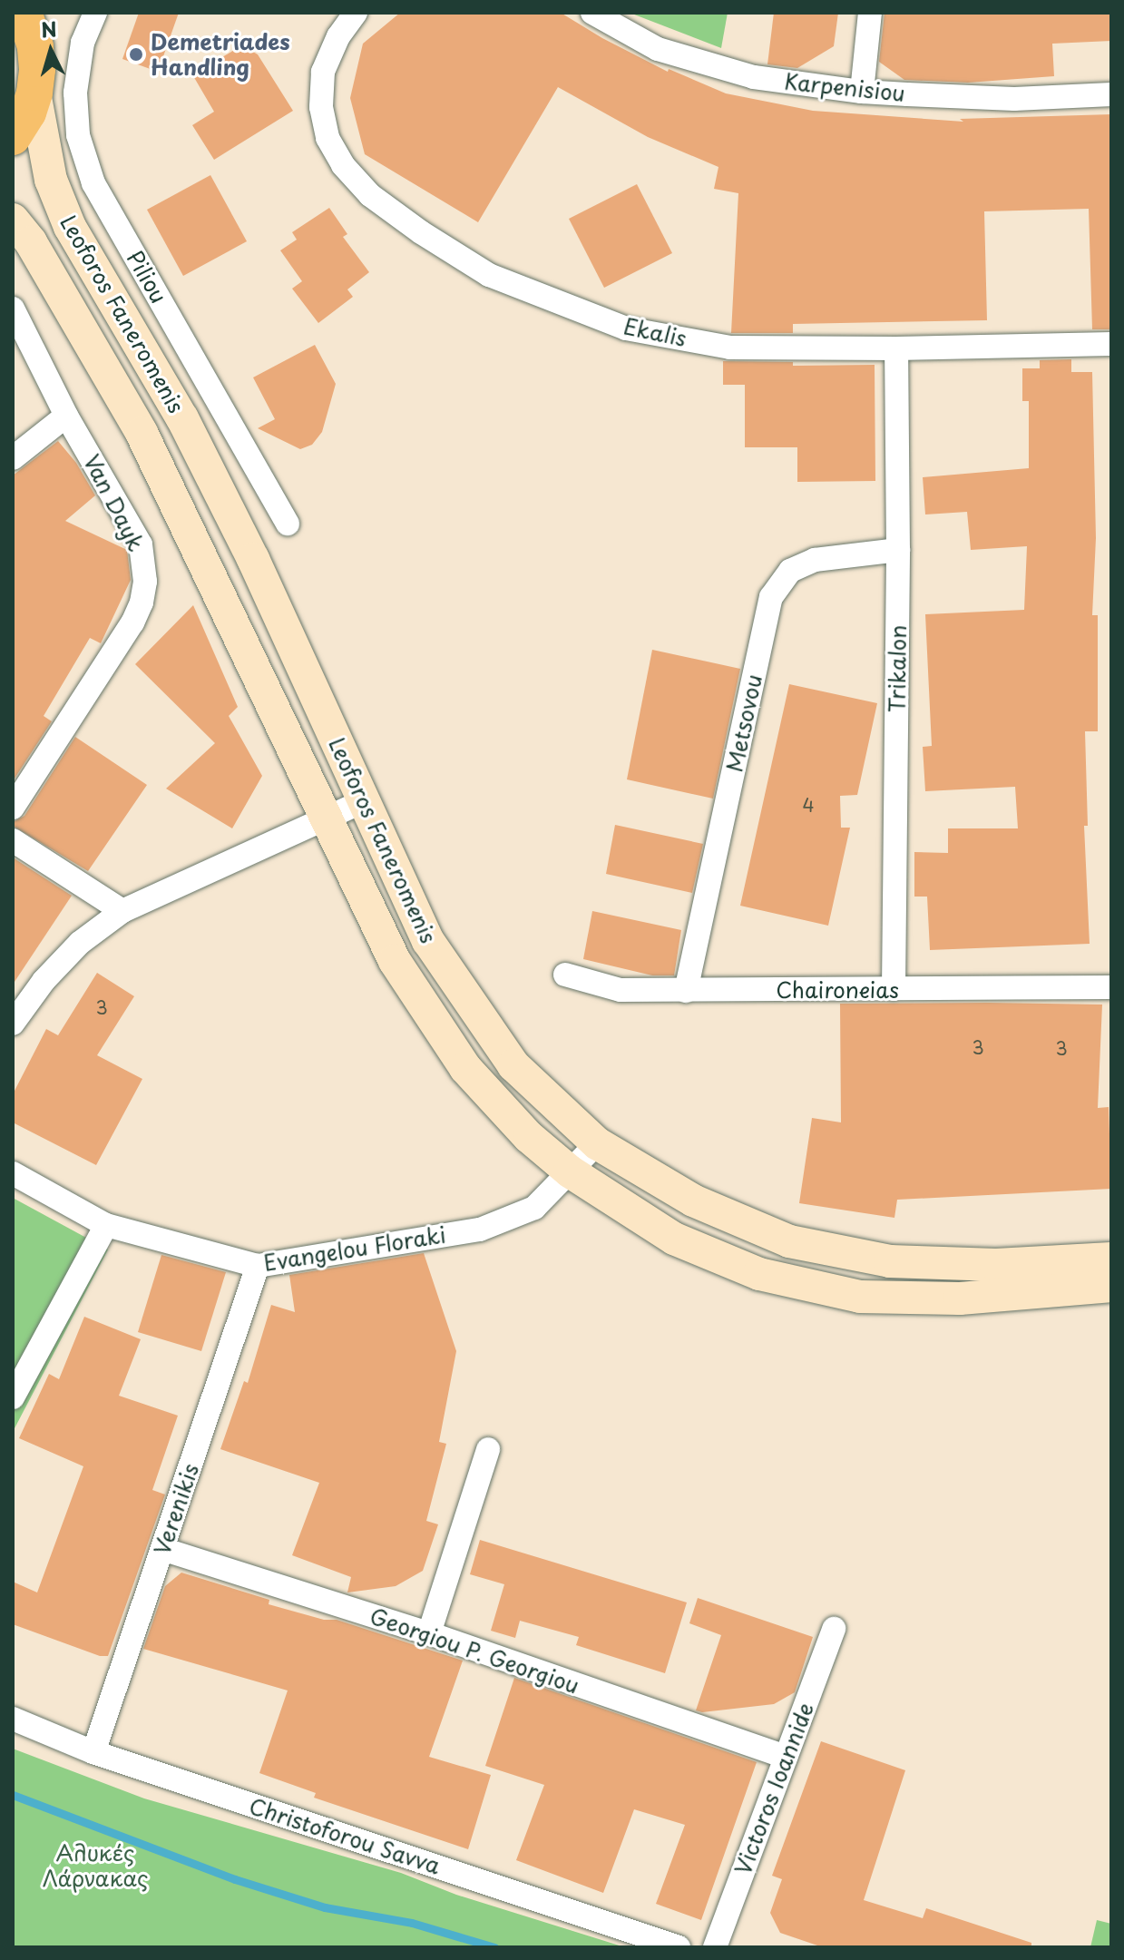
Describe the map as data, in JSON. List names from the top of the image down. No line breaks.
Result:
{"streets":{"main road":["Leoforos Faneromenis"],"street":["Karpenisiou","Piliou","Ekalis","Van Dayk","Trikalon","Metsovou","Chaironeias","Evangelou Floraki","Verenikis","Georgiou P. Georgiou","Victoros Ioannide","Christoforou Savva"]},"crossings":[["Leoforos Faneromenis","Evangelou Floraki"],["Ekalis","Trikalon"],["Trikalon","Metsovou"],["Trikalon","Chaironeias"],["Metsovou","Chaironeias"],["Evangelou Floraki","Verenikis"],["Verenikis","Georgiou P. Georgiou"],["Verenikis","Christoforou Savva"],["Georgiou P. Georgiou","Victoros Ioannide"]],"parks":["Αλυκές Λάρνακας"],"places":["Demetriades Handling"],"house_numbers":["4","3","3","3"],"north":"top"}
